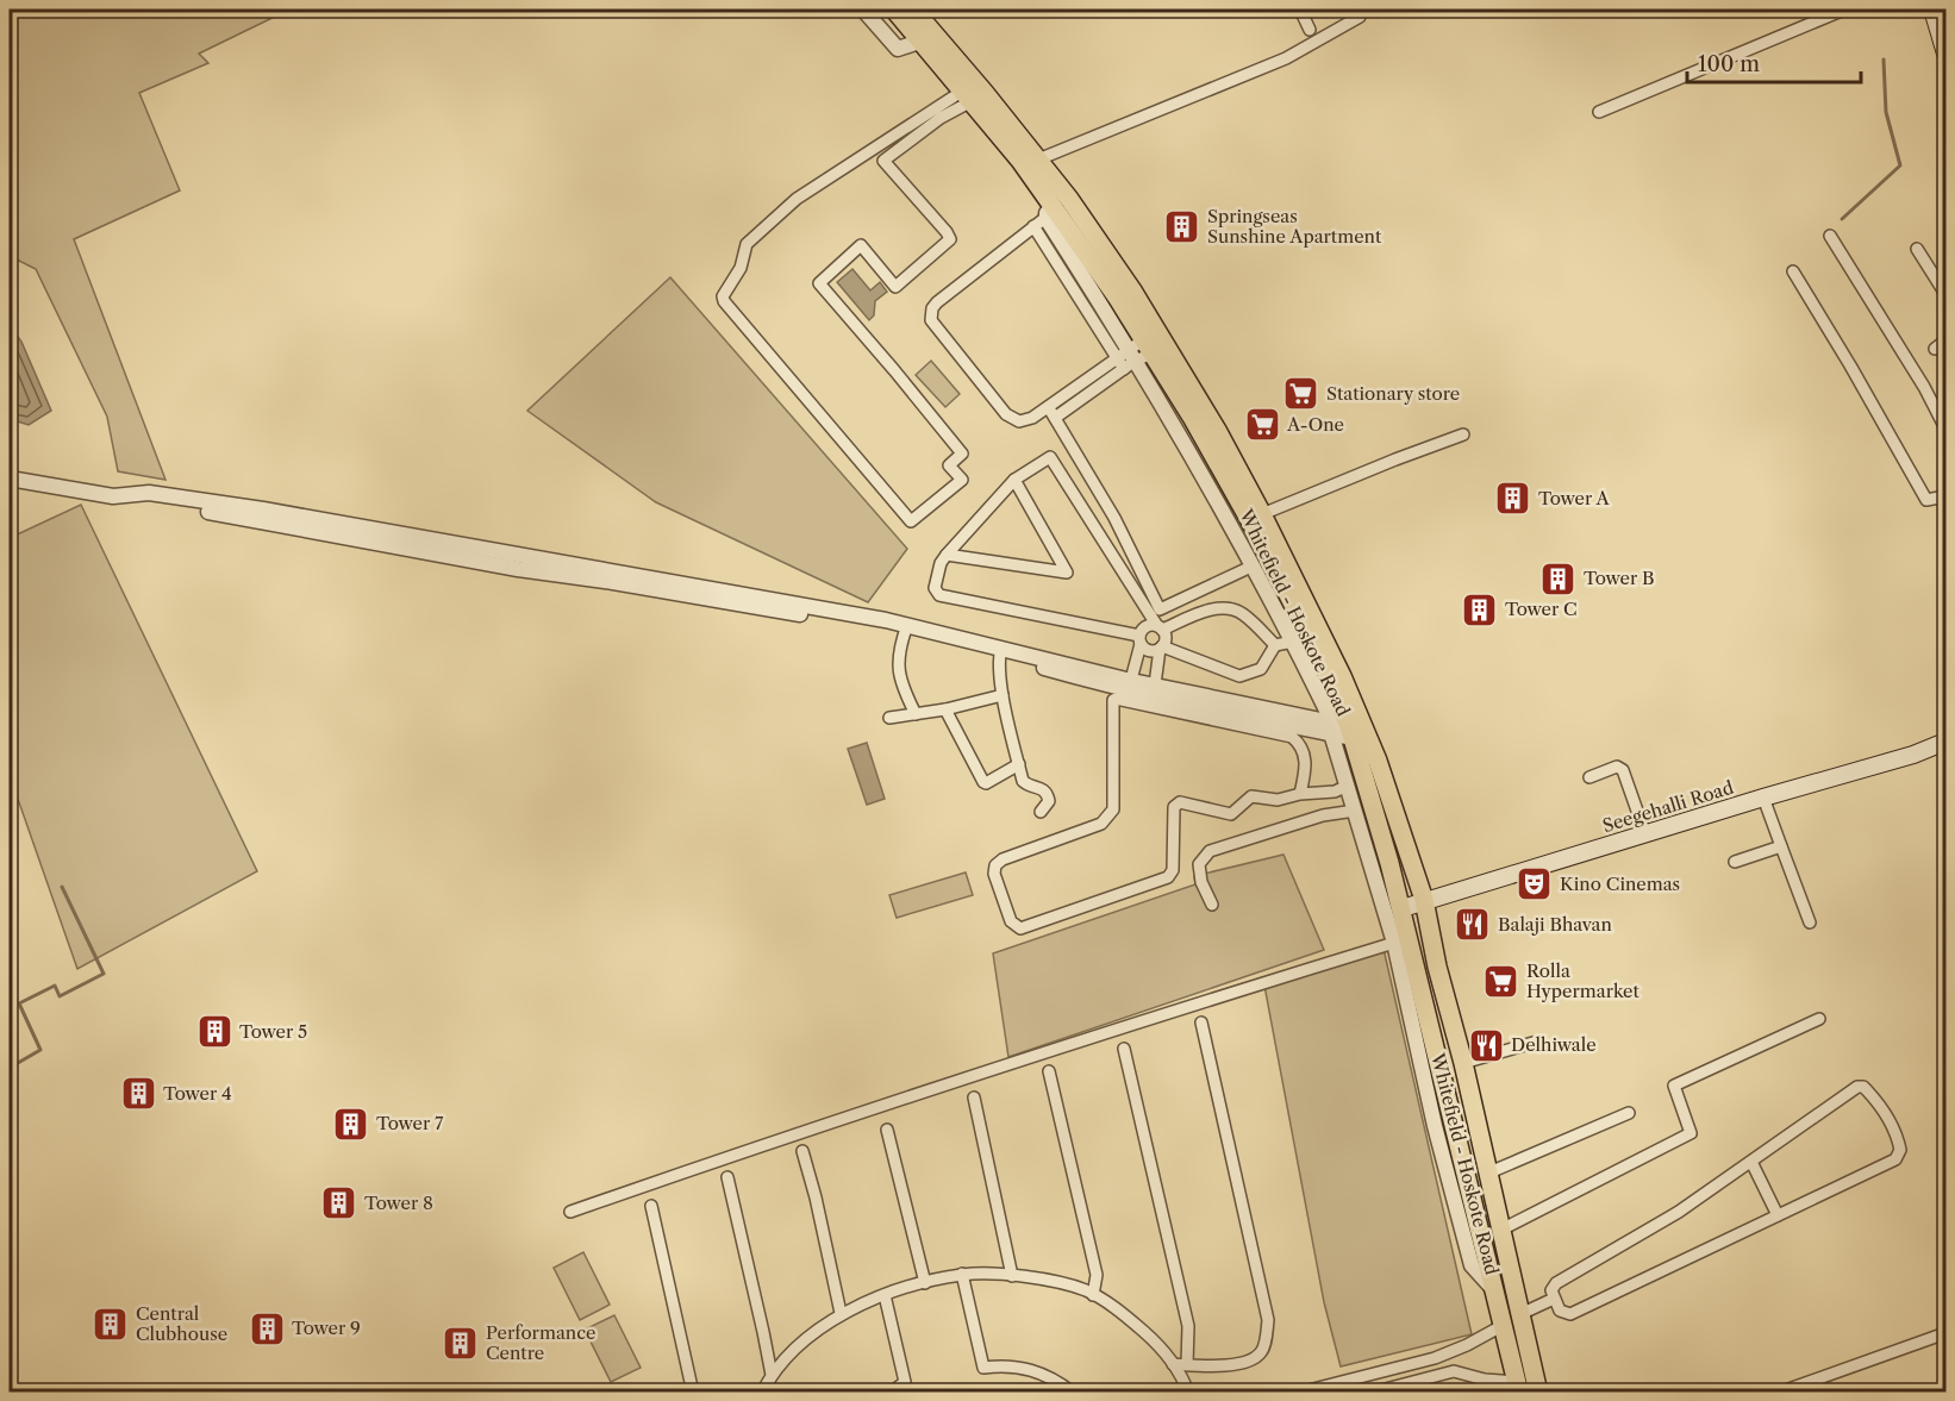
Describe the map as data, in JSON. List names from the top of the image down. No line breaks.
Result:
{"streets":{"main road":["Whitefield - Hoskote Road","Seegehalli Road"]},"crossings":[["Whitefield - Hoskote Road","Seegehalli Road"]],"places":{"building":["Springseas Sunshine Apartment","Tower A","Tower B","Tower C","Tower 5","Tower 4","Tower 7","Tower 8","Central Clubhouse","Tower 9","Performance Centre"],"supermarket":["Stationary store","A-One","Rolla Hypermarket"],"theatre":["Kino Cinemas"],"restaurant":["Balaji Bhavan","Delhiwale"]},"scale_bar":"100 m"}
